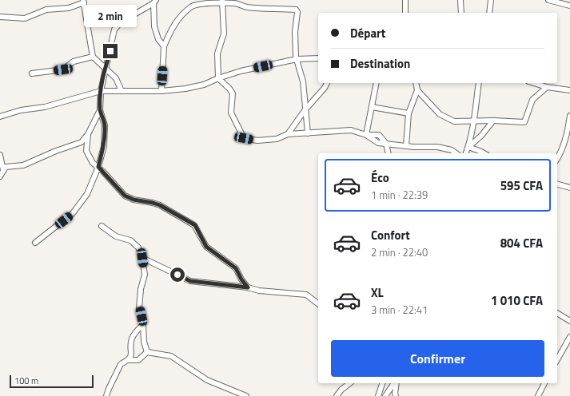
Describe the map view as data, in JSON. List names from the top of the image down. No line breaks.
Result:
{"scale_bar":"100 m","page":{"bubble":"2 min","banner":["Départ","Destination"],"list":[{"name":"Éco","note":"1 min · 22:39","value":"595 CFA"},{"name":"Confort","note":"2 min · 22:40","value":"804 CFA"},{"name":"XL","note":"3 min · 22:41","value":"1 010 CFA"}],"buttons":"Confirmer","scale":"100 m"}}
